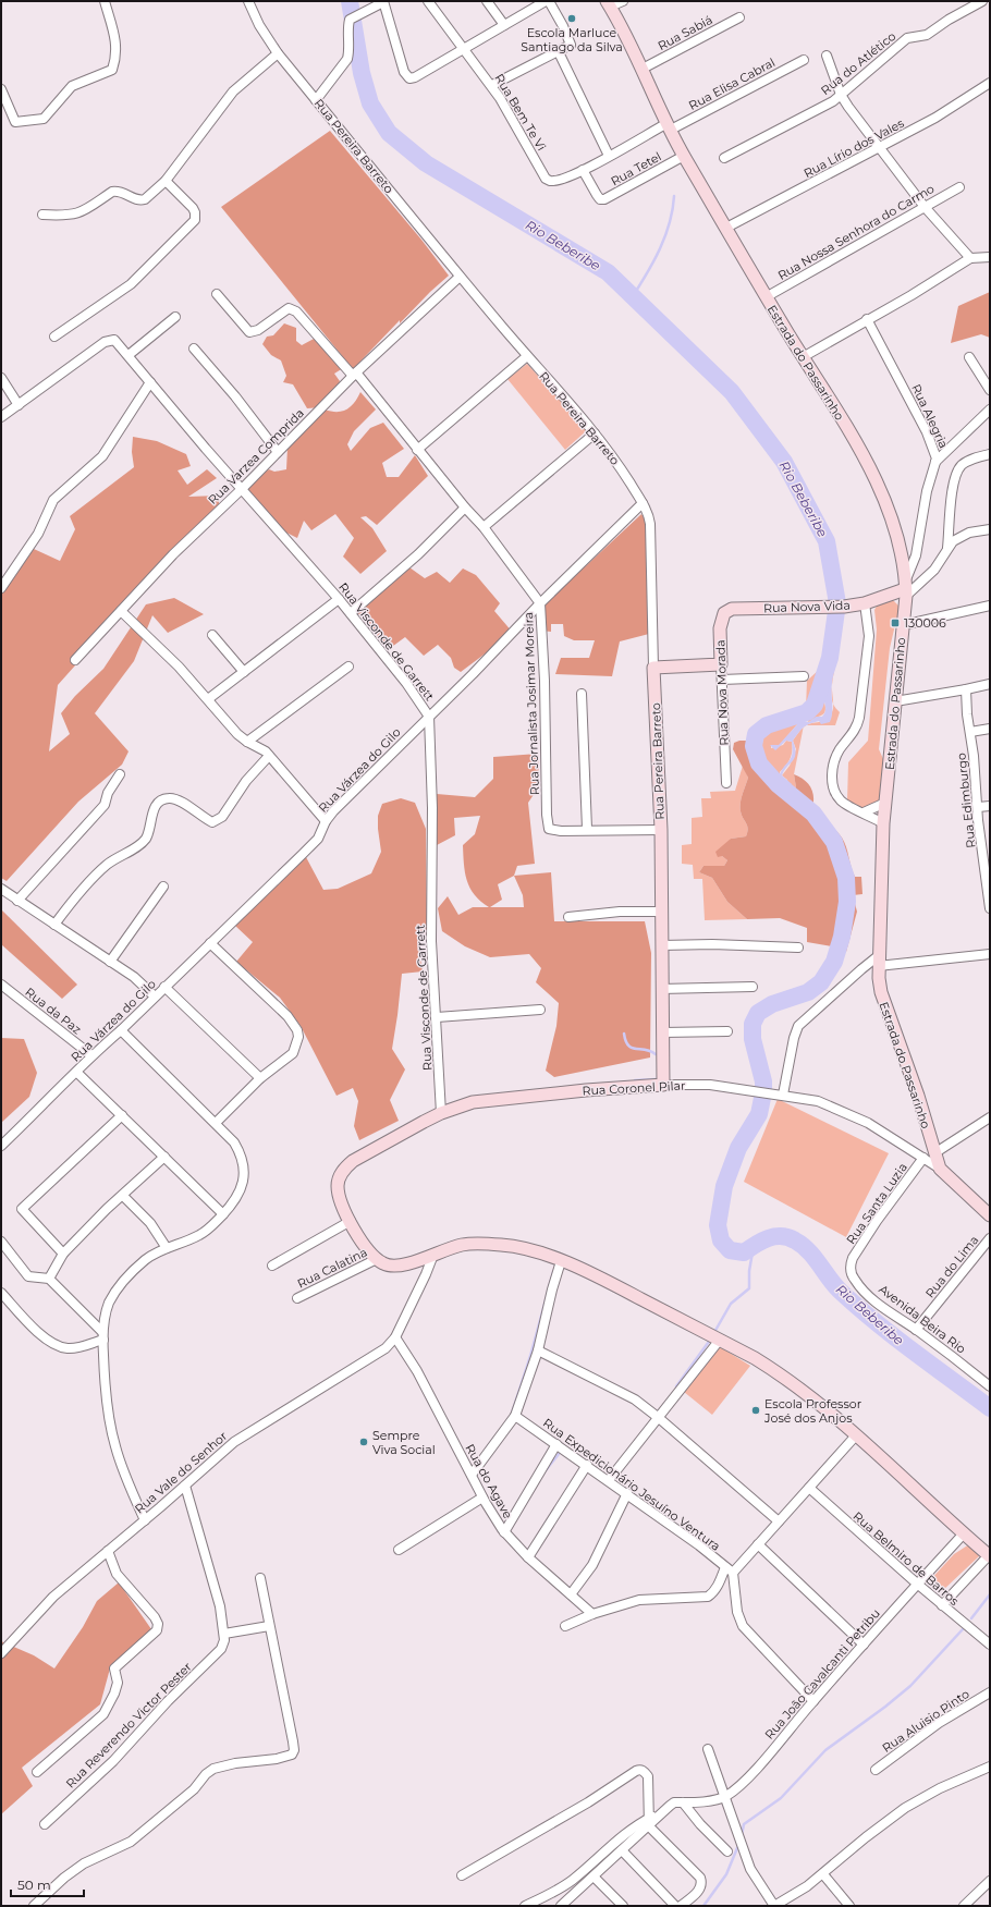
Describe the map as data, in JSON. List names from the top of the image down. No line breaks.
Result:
{"streets":{"street":["Rua Sabiá","Rua do Atlético","Rua Elisa Cabral","Rua Bem Te Vi","Rua Pereira Barreto","Rua Lírio dos Vales","Rua Tetel","Rua Nossa Senhora do Carmo","Estrada do Passarinho","Rua Alegria","Rua Varzea Comprida","Rua Nova Vida","Rua Visconde de Garrett","Rua Nova Morada","Rua Jornalista Josimar Moreira","Rua Várzea do Gilo","Rua Edimburgo","Rua da Paz","Rua Coronel Pilar","Rua Santa Luzia","Rua do Lima","Rua Calatina","Avenida Beira Rio","Rua Vale do Senhor","Rua do Agave","Rua Expedicionário Jesuíno Ventura","Rua Belmiro de Barros","Rua João Cavalcanti Petribu","Rua Aluisio Pinto","Rua Reverendo Victor Pester"]},"crossings":[["Rua Sabiá","Estrada do Passarinho"],["Rua Elisa Cabral","Rua Bem Te Vi"],["Rua Elisa Cabral","Rua Tetel"],["Rua Elisa Cabral","Estrada do Passarinho"],["Rua Pereira Barreto","Rua Varzea Comprida"],["Rua Pereira Barreto","Rua Jornalista Josimar Moreira"],["Rua Pereira Barreto","Rua Várzea do Gilo"],["Rua Pereira Barreto","Rua Coronel Pilar"],["Rua Lírio dos Vales","Estrada do Passarinho"],["Rua Tetel","Estrada do Passarinho"],["Rua Nossa Senhora do Carmo","Estrada do Passarinho"],["Estrada do Passarinho","Rua Alegria"],["Estrada do Passarinho","Rua Nova Vida"],["Estrada do Passarinho","Rua Coronel Pilar"],["Estrada do Passarinho","Rua Santa Luzia"],["Rua Alegria","Rua Nova Vida"],["Rua Varzea Comprida","Rua Visconde de Garrett"],["Rua Varzea Comprida","Rua Jornalista Josimar Moreira"],["Rua Nova Vida","Rua Nova Morada"],["Rua Visconde de Garrett","Rua Várzea do Gilo"],["Rua Visconde de Garrett","Rua Coronel Pilar"],["Rua Jornalista Josimar Moreira","Rua Várzea do Gilo"],["Rua Várzea do Gilo","Rua da Paz"],["Rua Coronel Pilar","Rua Santa Luzia"],["Rua Santa Luzia","Avenida Beira Rio"],["Rua do Lima","Avenida Beira Rio"],["Rua Vale do Senhor","Rua do Agave"],["Rua Belmiro de Barros","Rua João Cavalcanti Petribu"]],"water":["Rio Beberibe"],"places":{"other":["Escola Marluce Santiago da Silva","Escola Professor José dos Anjos","Sempre Viva Social"],"transit":["130006"]},"scale_bar":"50 m"}
